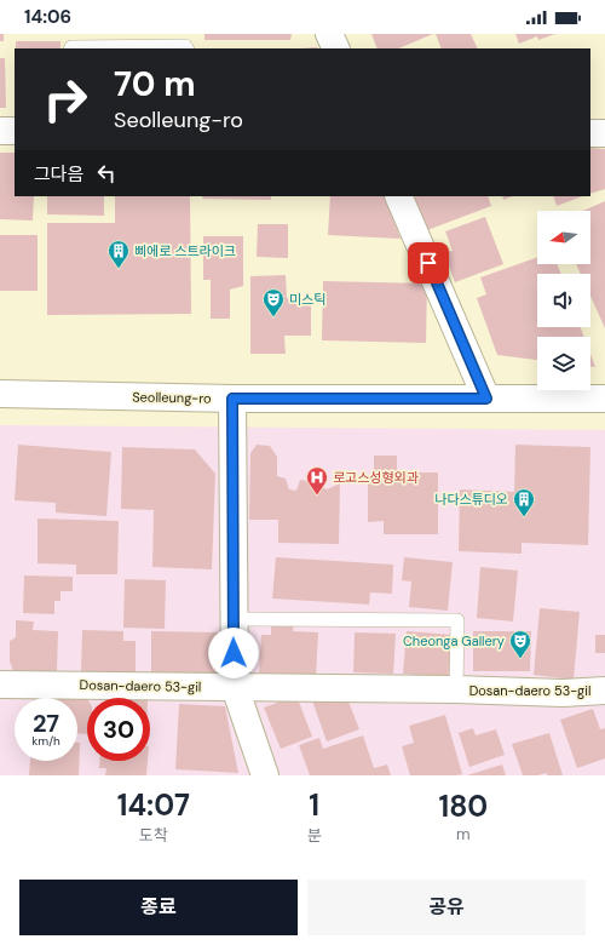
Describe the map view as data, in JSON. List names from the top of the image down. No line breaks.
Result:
{"streets":{"street":["Seolleung-ro","Dosan-daero 53-gil"]},"places":{"building":["삐에로 스트라이크","나다스튜디오"],"theatre":["미스틱","Cheonga Gallery"],"hospital":["로고스성형외과"]},"north":"left","page":{"status":"14:06","turn":["70 m","Seolleung-ro"],"then":"그다음","speed":"27 km/h","limit":"30","eta":["14:07","도착","1","분","180","m"],"buttons":["종료","공유"]}}
